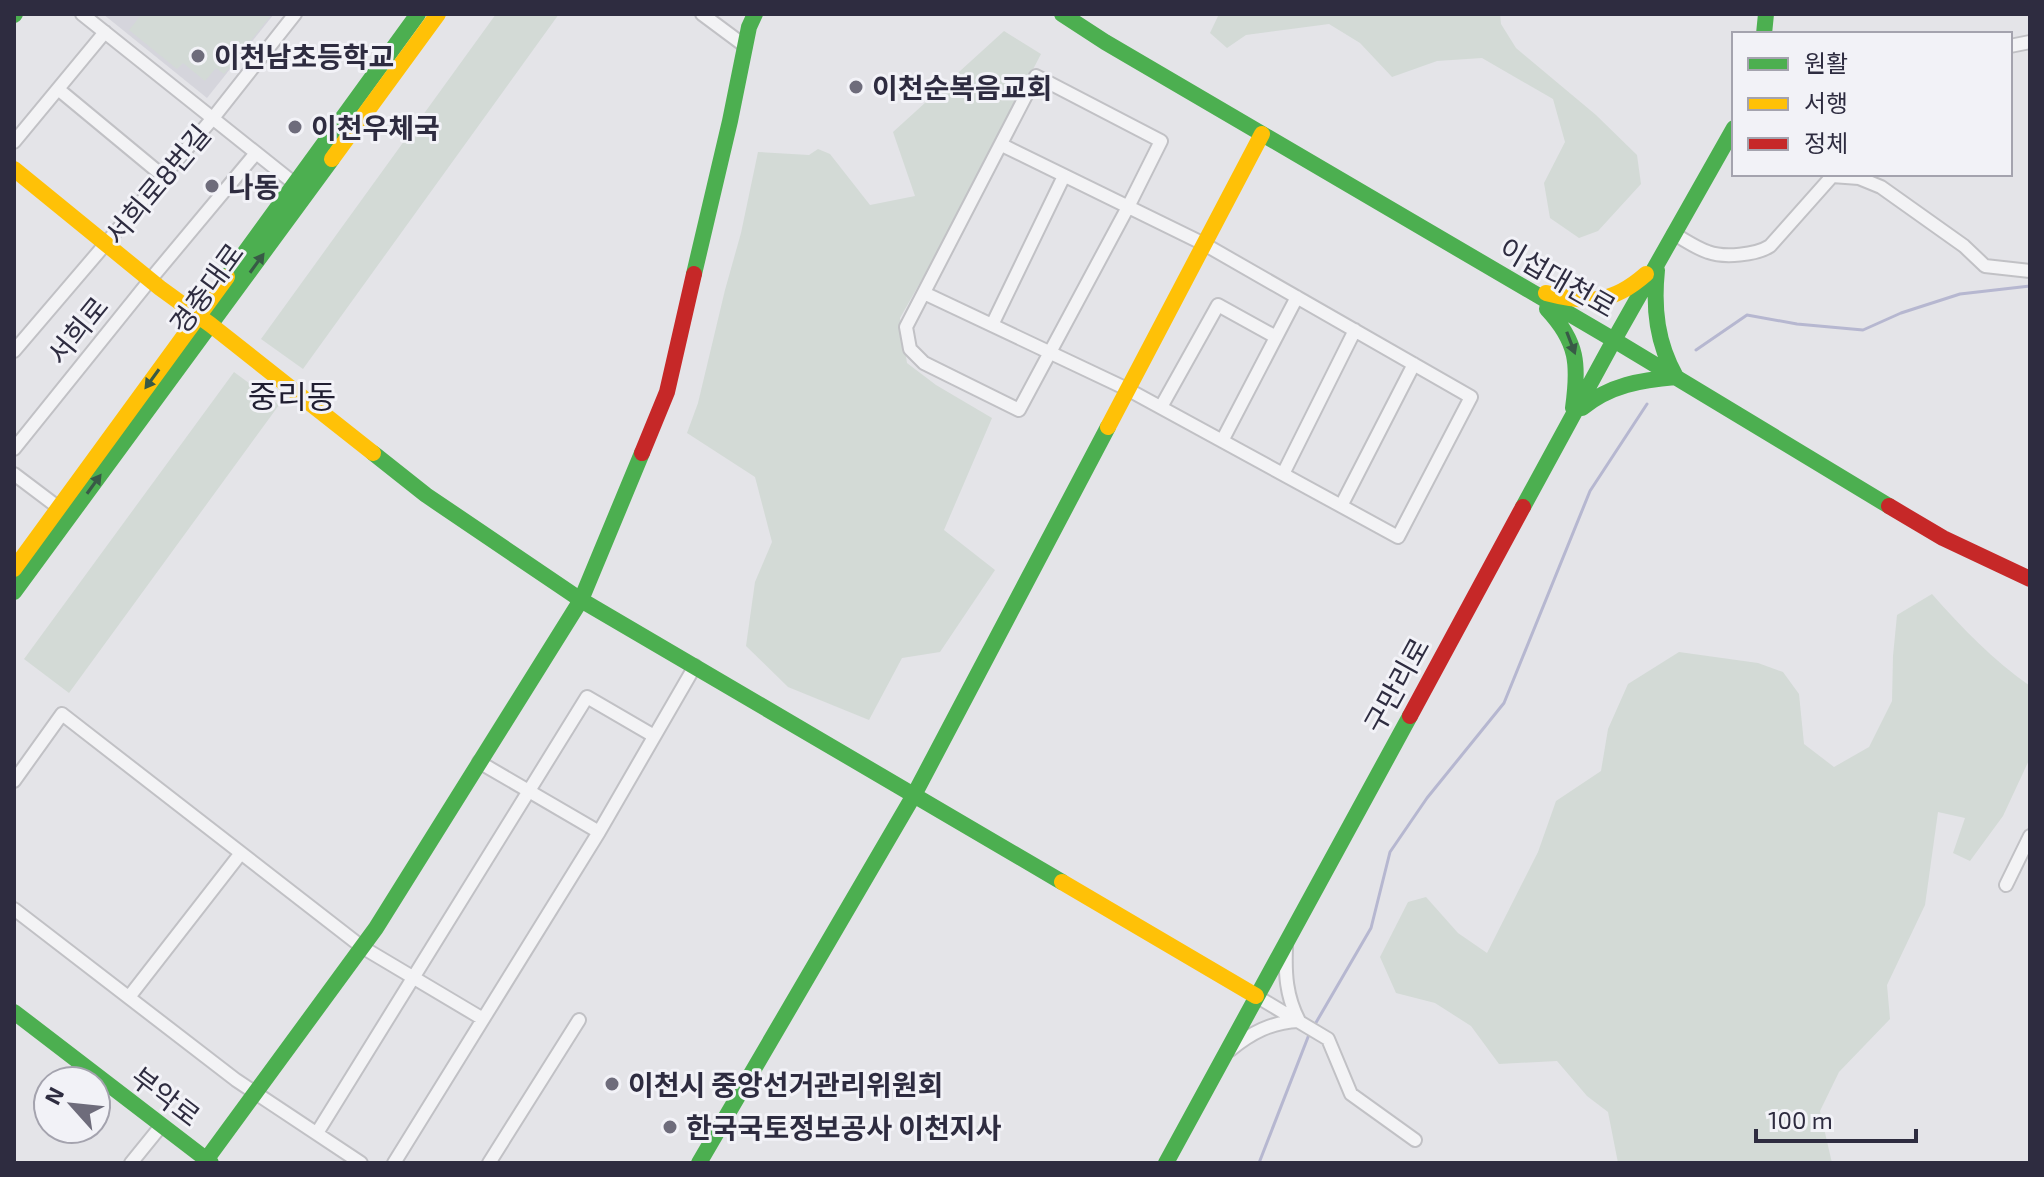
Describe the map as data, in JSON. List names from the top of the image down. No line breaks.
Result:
{"streets":{"street":["서희로8번길","이섭대천로","경충대로","서희로","구만리로","부악로"]},"crossings":[["이섭대천로","구만리로"]],"districts":["중리동"],"places":["이천남초등학교","이천순복음교회","이천우체국","나동","이천시 중앙선거관리위원회","한국국토정보공사 이천지사"],"legend":["원활","서행","정체"],"scale_bar":"100 m","north":"top left"}
